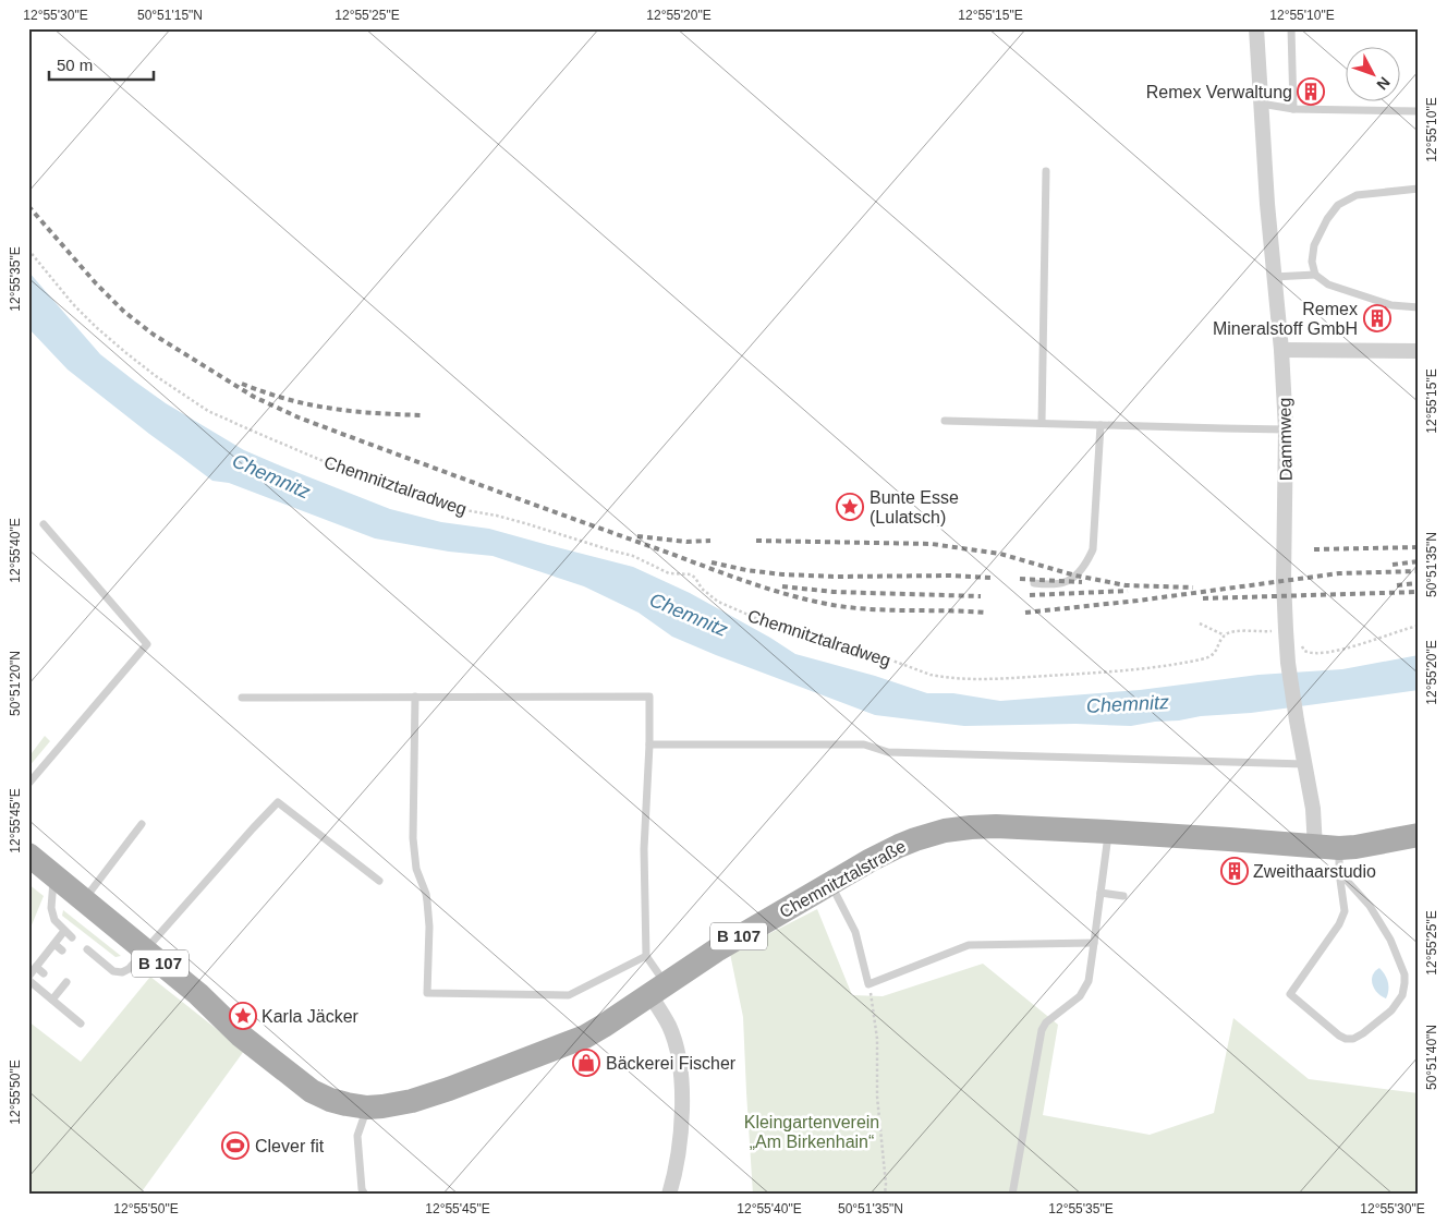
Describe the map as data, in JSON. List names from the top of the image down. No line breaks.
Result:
{"streets":{"main road":["Chemnitztalstraße","B 107"],"street":["Dammweg"],"path":["Chemnitztalradweg"]},"crossings":[["Dammweg","Chemnitztalstraße"],["Chemnitztalstraße","B 107"]],"water":["Chemnitz"],"parks":["Kleingartenverein „Am Birkenhain“"],"places":{"building":["Remex Verwaltung","Remex Mineralstoff GmbH","Zweithaarstudio"],"place":["Bunte Esse (Lulatsch)","Karla Jäcker"],"shop":["Bäckerei Fischer"],"sports":["Clever fit"]},"scale_bar":"50 m","north":"bottom right","coordinates":["12°55'30\"E","50°51'15\"N","12°55'25\"E","12°55'20\"E","12°55'15\"E","12°55'10\"E","12°55'35\"E","12°55'40\"E","50°51'35\"N","50°51'20\"N","12°55'45\"E","50°51'40\"N","12°55'50\"E"]}
